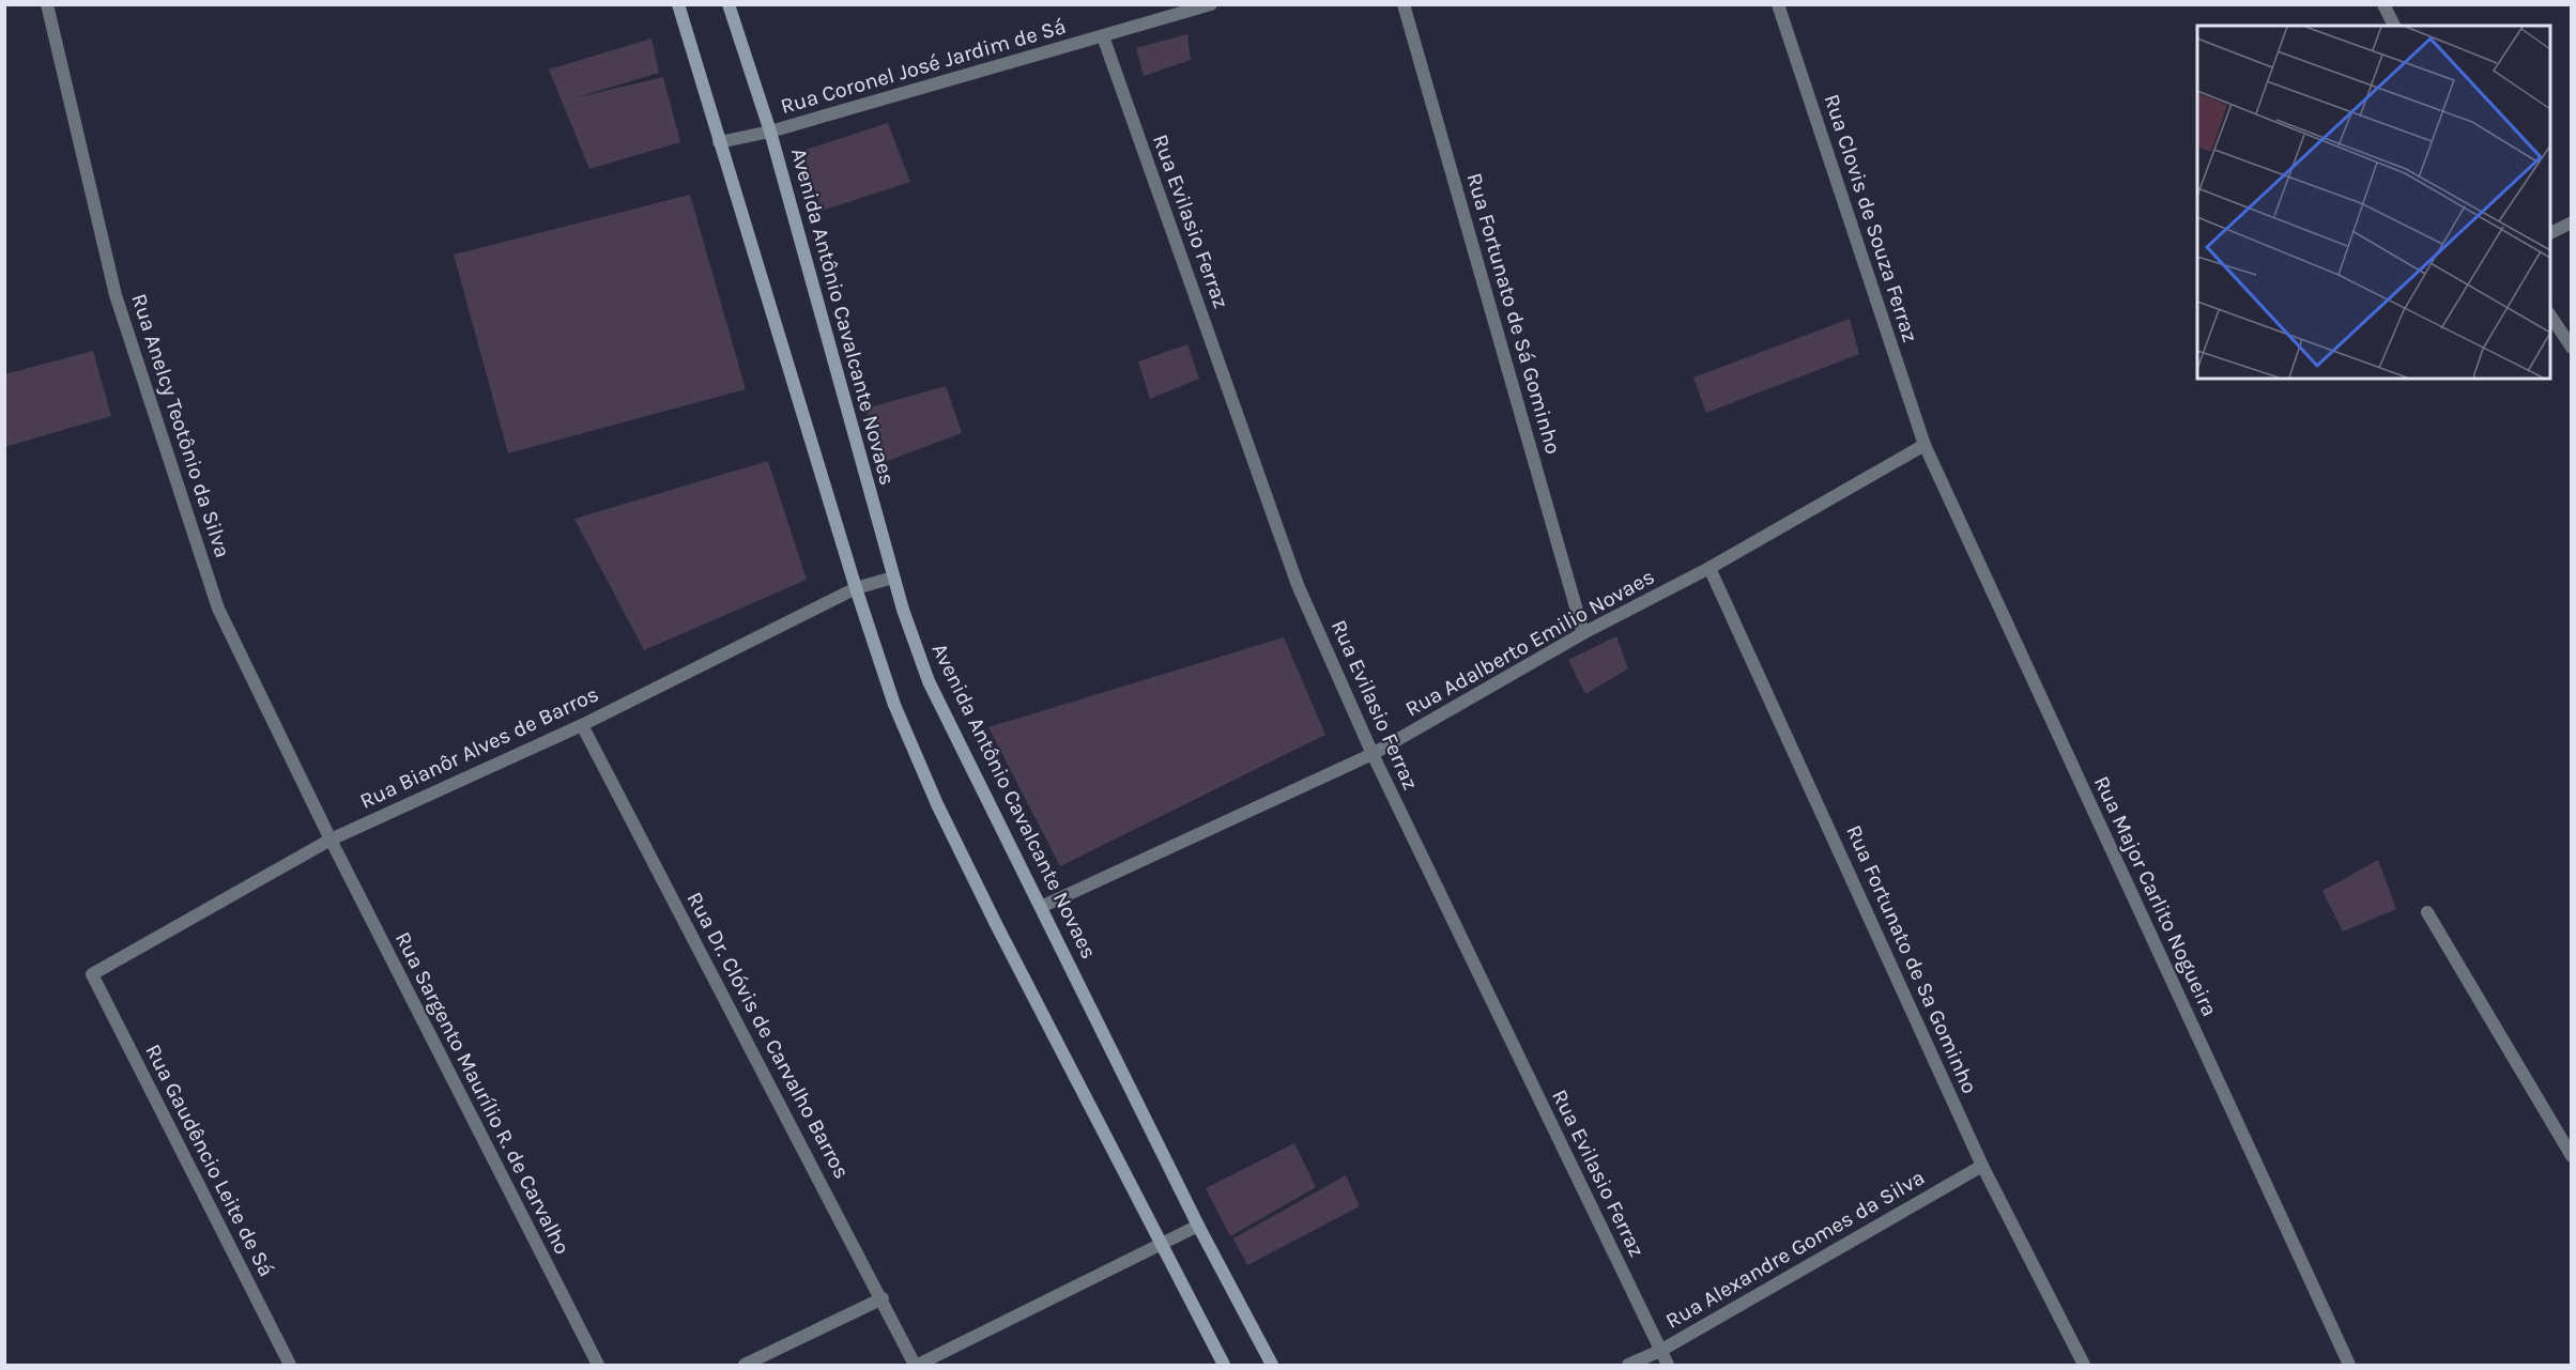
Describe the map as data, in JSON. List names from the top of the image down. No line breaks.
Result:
{"streets":{"street":["Rua Coronel José Jardim de Sá","Rua Clovis de Souza Ferraz","Rua Evilasio Ferraz","Rua Fortunato de Sá Gominho","Avenida Antônio Cavalcante Novaes","Rua Anelcy Teotônio da Silva","Rua Adalberto Emilio Novaes","Rua Bianôr Alves de Barros","Rua Major Carlito Nogueira","Rua Fortunato de Sa Gominho","Rua Dr. Clóvis de Carvalho Barros","Rua Sargento Maurílio R. de Carvalho","Rua Gaudêncio Leite de Sá","Rua Alexandre Gomes da Silva"]},"crossings":[["Rua Coronel José Jardim de Sá","Rua Evilasio Ferraz"],["Rua Coronel José Jardim de Sá","Avenida Antônio Cavalcante Novaes"],["Rua Clovis de Souza Ferraz","Rua Adalberto Emilio Novaes"],["Rua Clovis de Souza Ferraz","Rua Major Carlito Nogueira"],["Rua Evilasio Ferraz","Rua Adalberto Emilio Novaes"],["Rua Evilasio Ferraz","Rua Alexandre Gomes da Silva"],["Rua Fortunato de Sá Gominho","Rua Adalberto Emilio Novaes"],["Avenida Antônio Cavalcante Novaes","Rua Adalberto Emilio Novaes"],["Avenida Antônio Cavalcante Novaes","Rua Bianôr Alves de Barros"],["Rua Anelcy Teotônio da Silva","Rua Bianôr Alves de Barros"],["Rua Anelcy Teotônio da Silva","Rua Sargento Maurílio R. de Carvalho"],["Rua Adalberto Emilio Novaes","Rua Major Carlito Nogueira"],["Rua Adalberto Emilio Novaes","Rua Fortunato de Sa Gominho"],["Rua Bianôr Alves de Barros","Rua Dr. Clóvis de Carvalho Barros"],["Rua Bianôr Alves de Barros","Rua Sargento Maurílio R. de Carvalho"],["Rua Bianôr Alves de Barros","Rua Gaudêncio Leite de Sá"],["Rua Fortunato de Sa Gominho","Rua Alexandre Gomes da Silva"]]}
